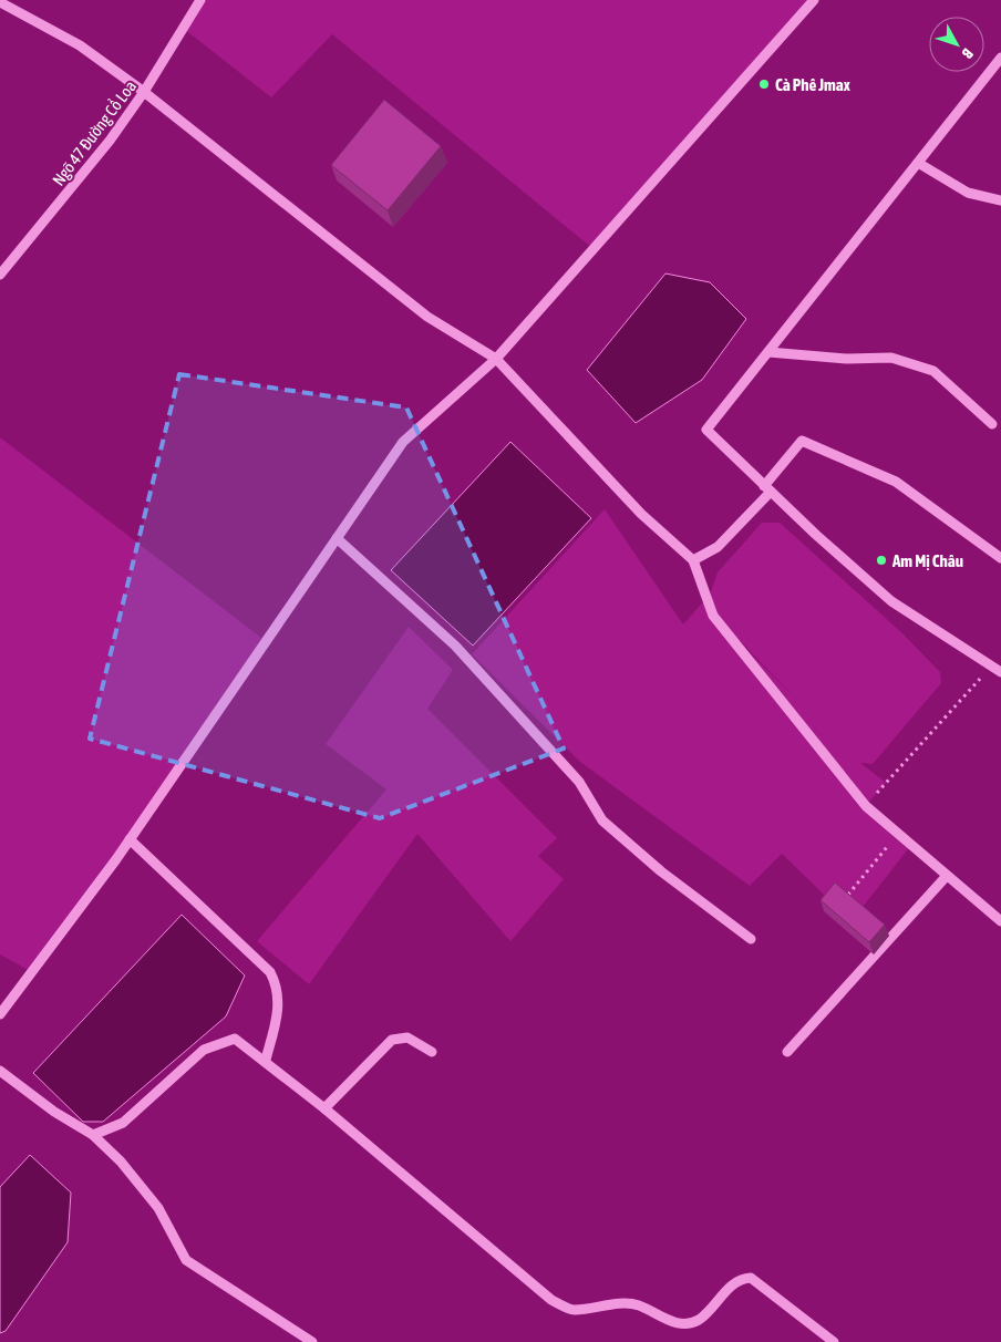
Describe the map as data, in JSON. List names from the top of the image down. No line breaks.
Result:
{"streets":{"street":["Ngõ 47 Đường Cổ Loa"]},"places":["Cà Phê Jmax","Am Mị Châu"],"north":"bottom right"}
